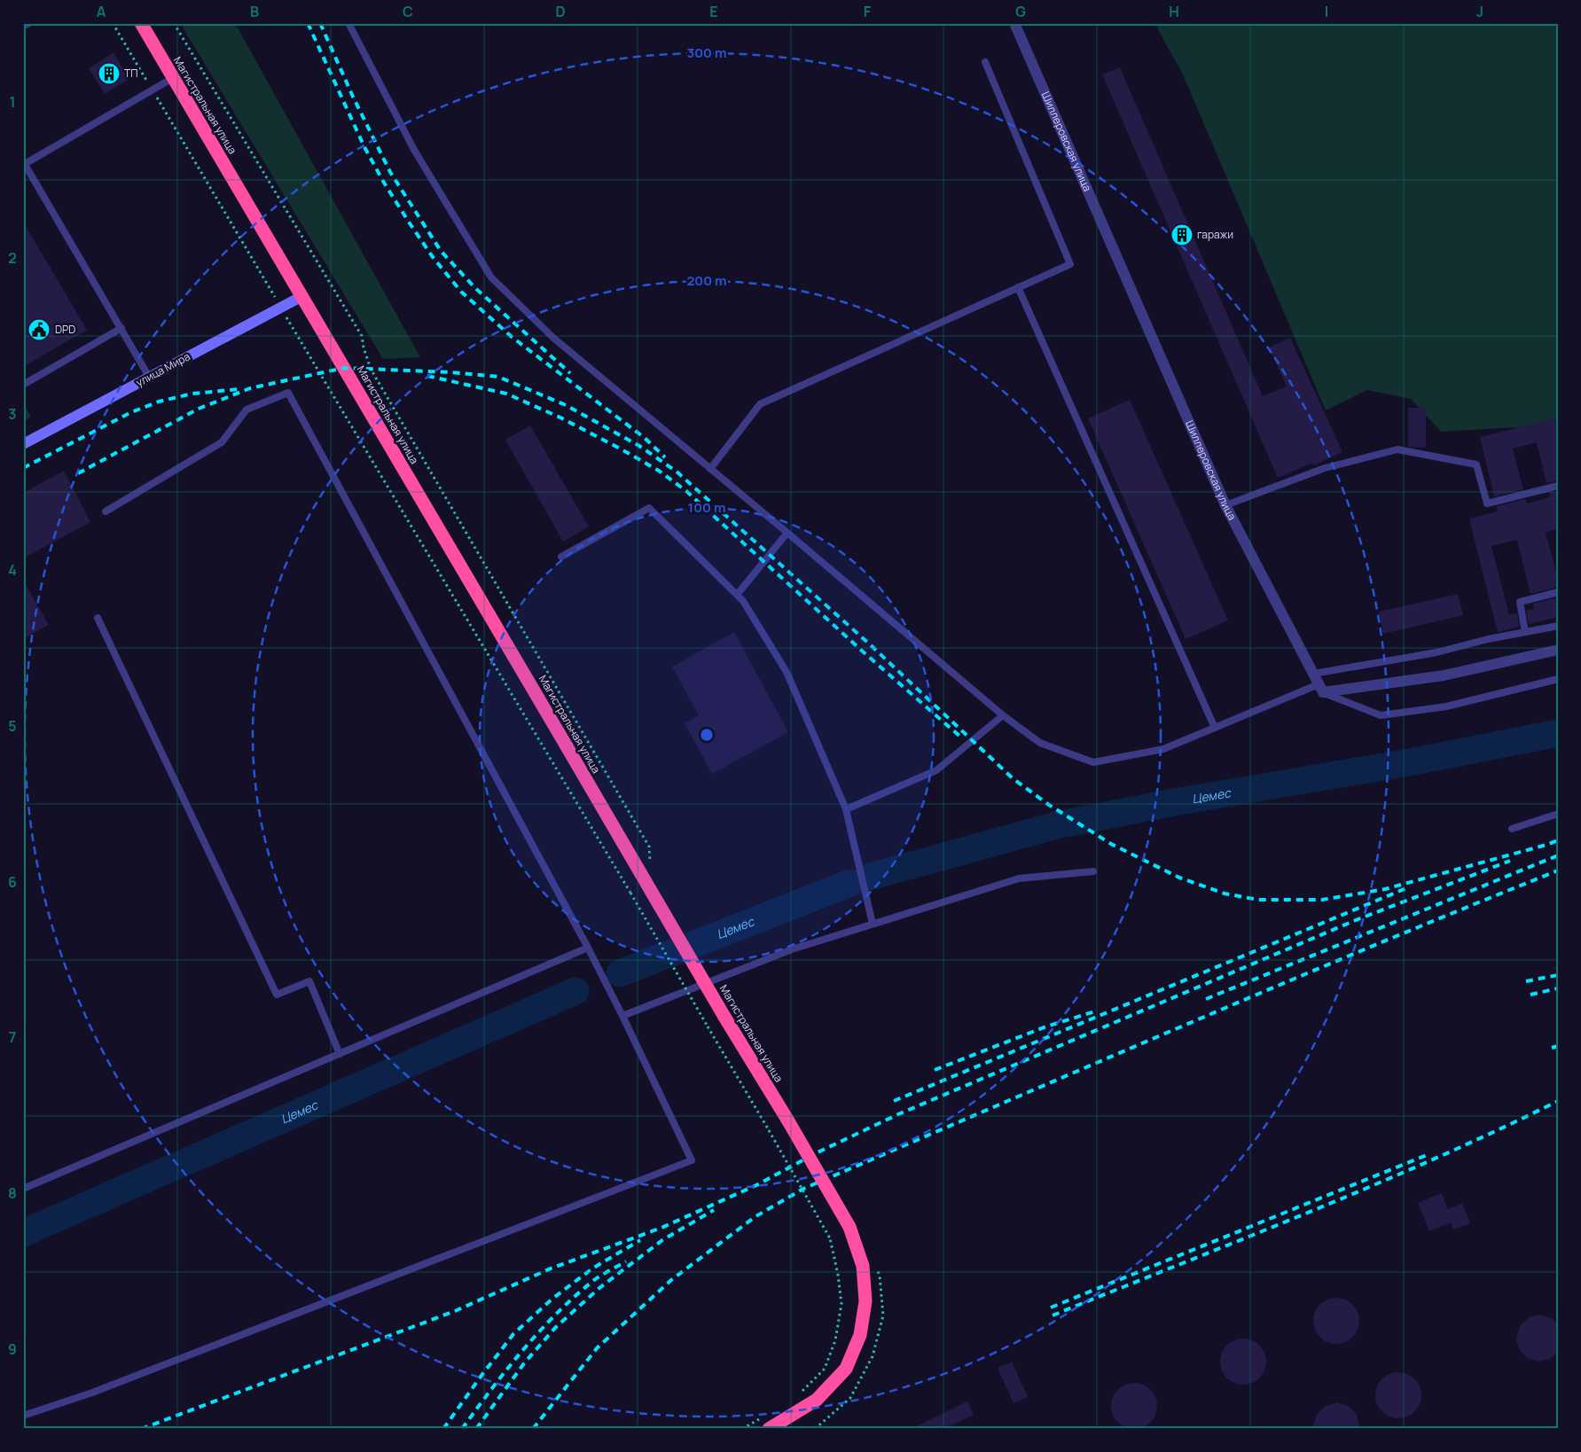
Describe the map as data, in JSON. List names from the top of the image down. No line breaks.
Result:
{"streets":{"highway":["Магистральная улица"],"street":["Шиллеровская улица","улица Мира"]},"crossings":[["Магистральная улица","улица Мира"]],"water":["Цемес"],"places":{"building":["ТП","гаражи"],"public building":["DPD"]},"grid":{"columns":["A","B","C","D","E","F","G","H","I","J"],"rows":["1","2","3","4","5","6","7","8","9"]},"rings":["300 m","200 m","100 m"]}
